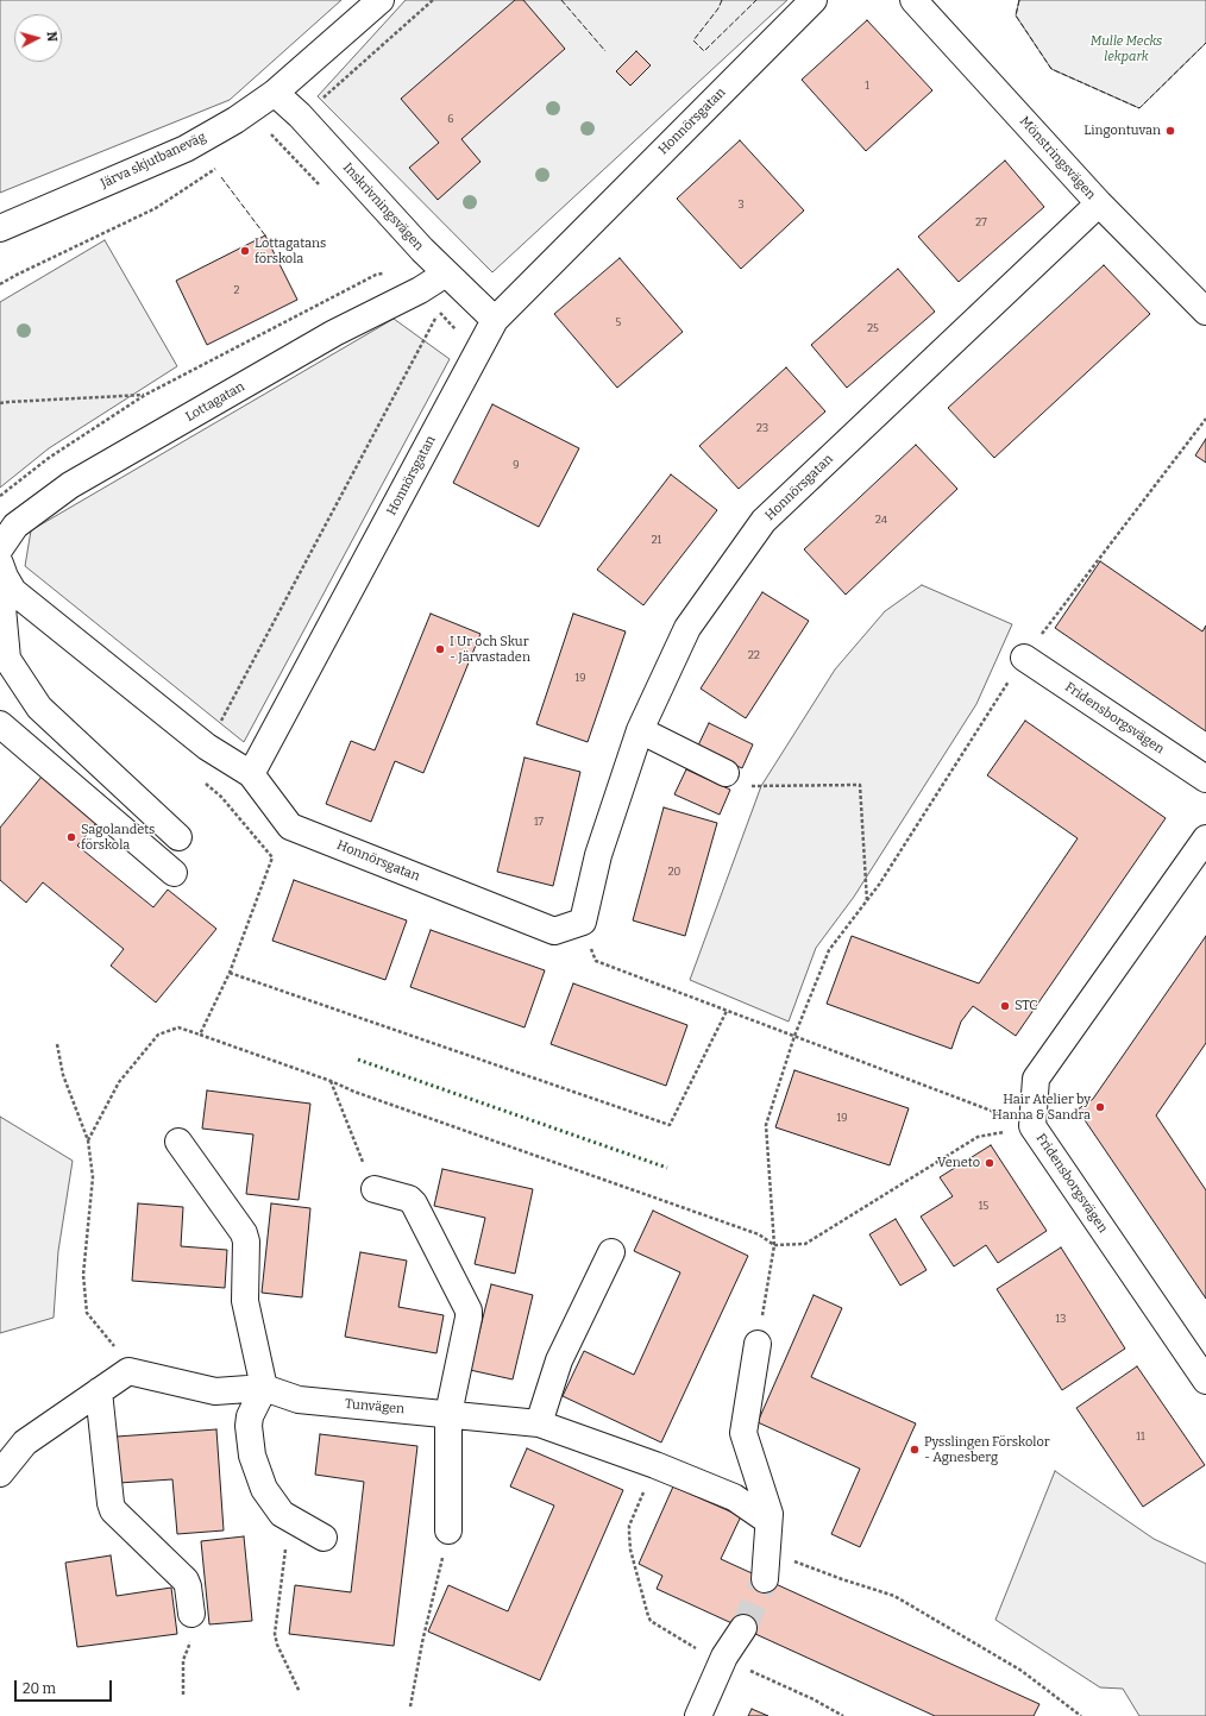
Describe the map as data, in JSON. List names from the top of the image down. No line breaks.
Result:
{"streets":{"street":["Honnörsgatan","Mönstringsvägen","Järva skjutbaneväg","Inskrivningsvägen","Lottagatan","Fridensborgsvägen","Tunvägen"]},"crossings":[["Honnörsgatan","Mönstringsvägen"],["Honnörsgatan","Inskrivningsvägen"],["Järva skjutbaneväg","Inskrivningsvägen"],["Inskrivningsvägen","Lottagatan"]],"parks":["Mulle Mecks lekpark"],"places":["Lingontuvan","Lottagatans förskola","I Ur och Skur - Järvastaden","Sagolandets förskola","STC","Hair Atelier by Hanna & Sandra","Veneto","Pysslingen Förskolor - Agnesberg"],"house_numbers":["1","6","3","27","2","5","25","23","9","24","21","22","19","17","20","19","15","13","11"],"scale_bar":"20 m","north":"right"}
